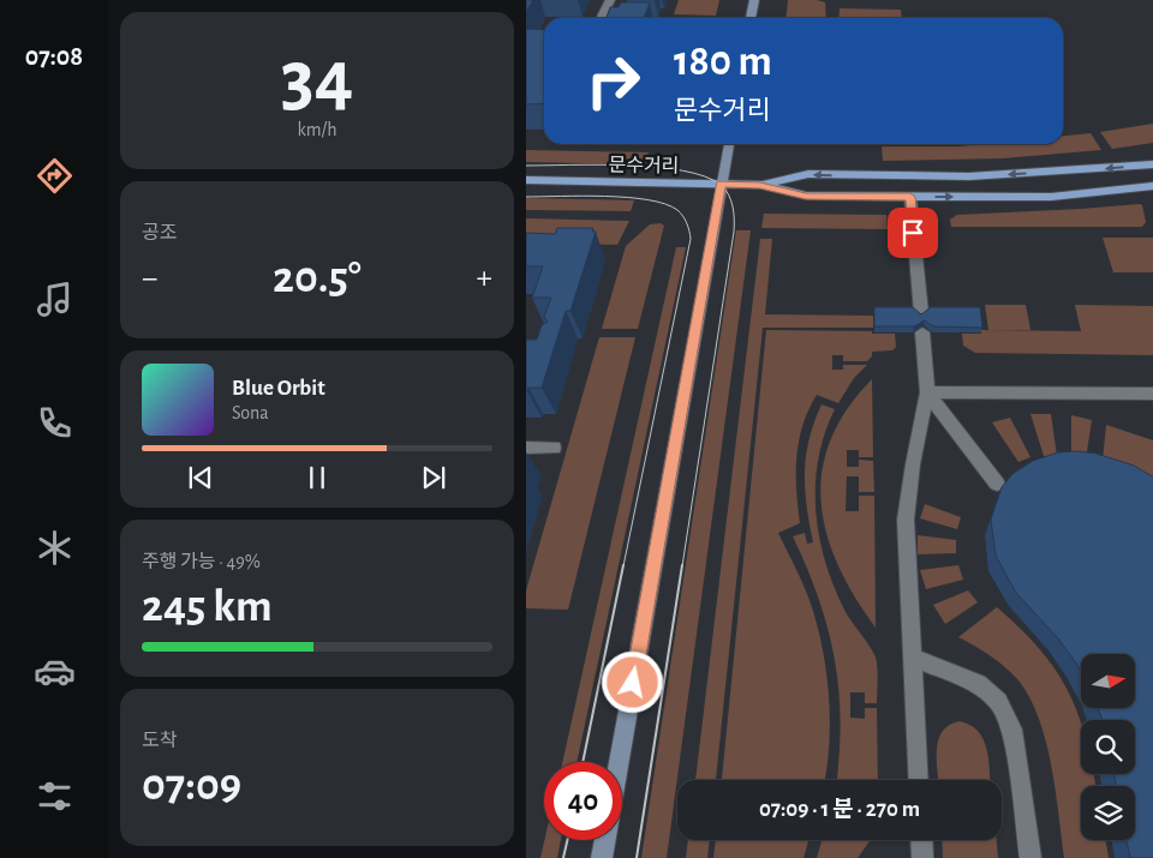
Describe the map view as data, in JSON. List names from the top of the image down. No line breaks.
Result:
{"streets":{"main road":["문수거리"]},"north":"right","page":{"tabs":"07:08","tile":[["34","km/h"],"공조",["주행 가능 · 49%","245 km"],["도착","07:09"]],"turn":["180 m","문수거리"],"heat":["−","20.5°","+"],"song":["Blue Orbit","Sona"],"limit":"40","trip":"07:09 · 1 분 · 270 m"}}
